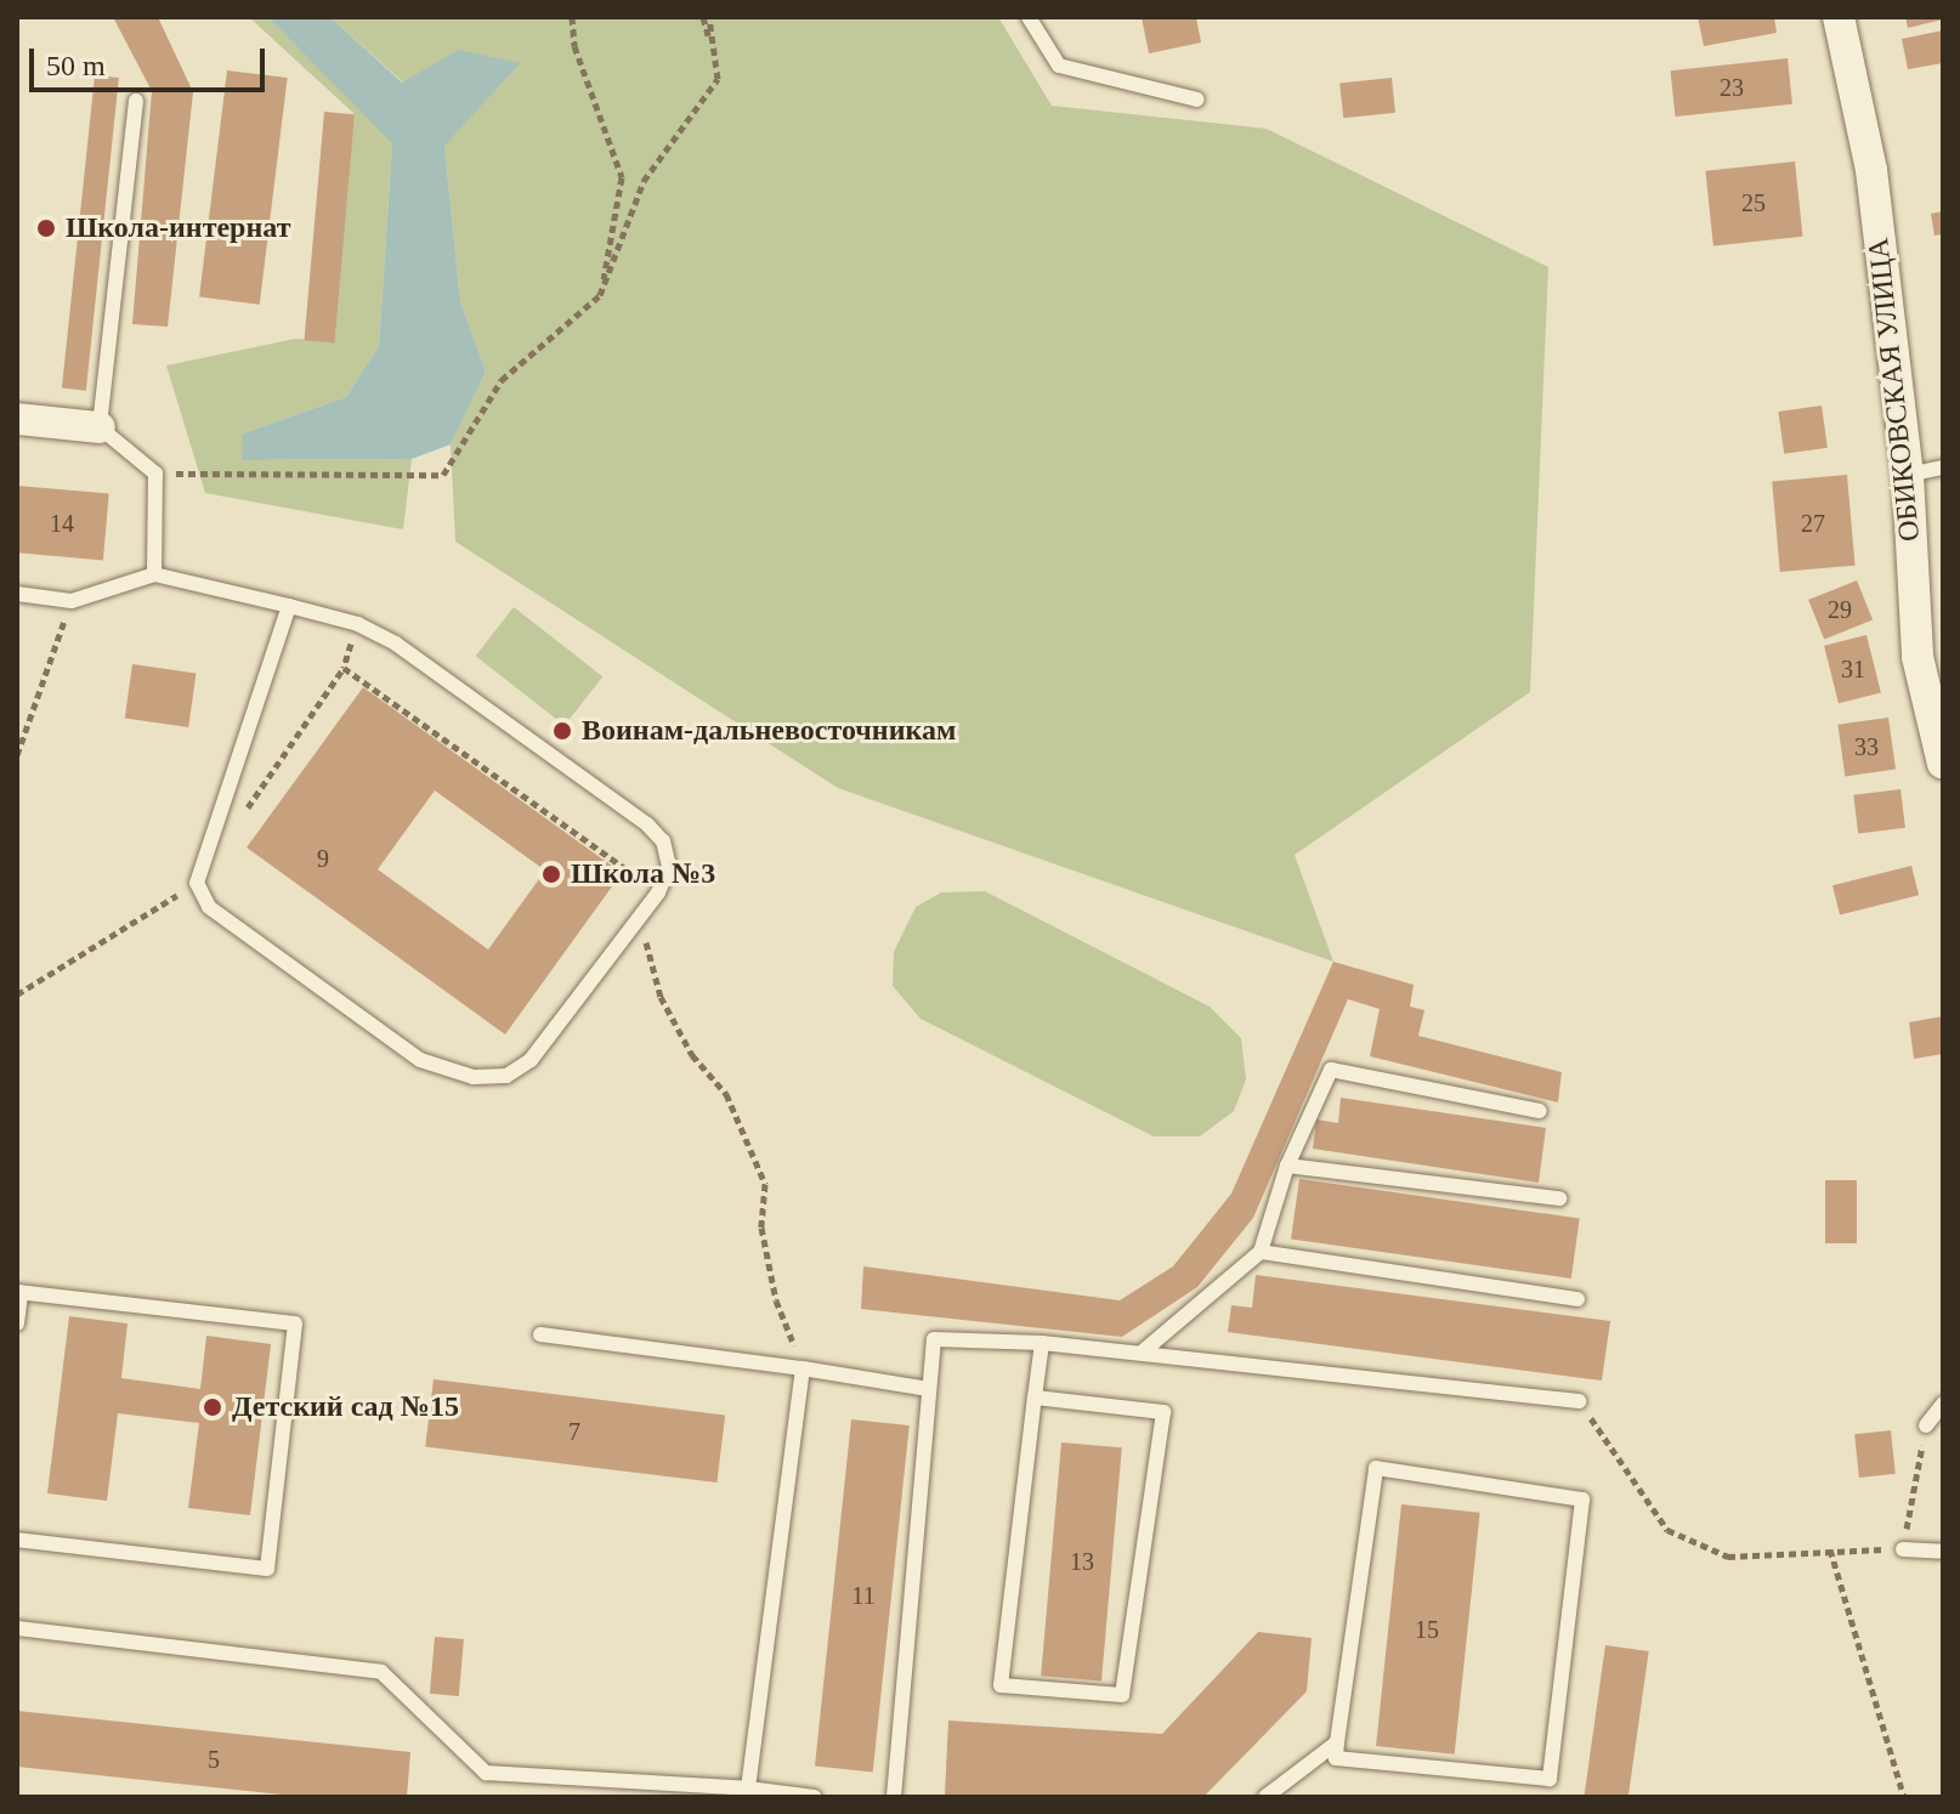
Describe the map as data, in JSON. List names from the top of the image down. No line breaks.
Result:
{"streets":{"street":["ОБИКОВСКАЯ УЛИЦА"]},"places":["Школа-интернат","Воинам-дальневосточникам","Школа №3","Детский сад №15"],"house_numbers":["23","25","14","27","29","31","33","9","7","13","11","15","5"],"scale_bar":"50 m"}
